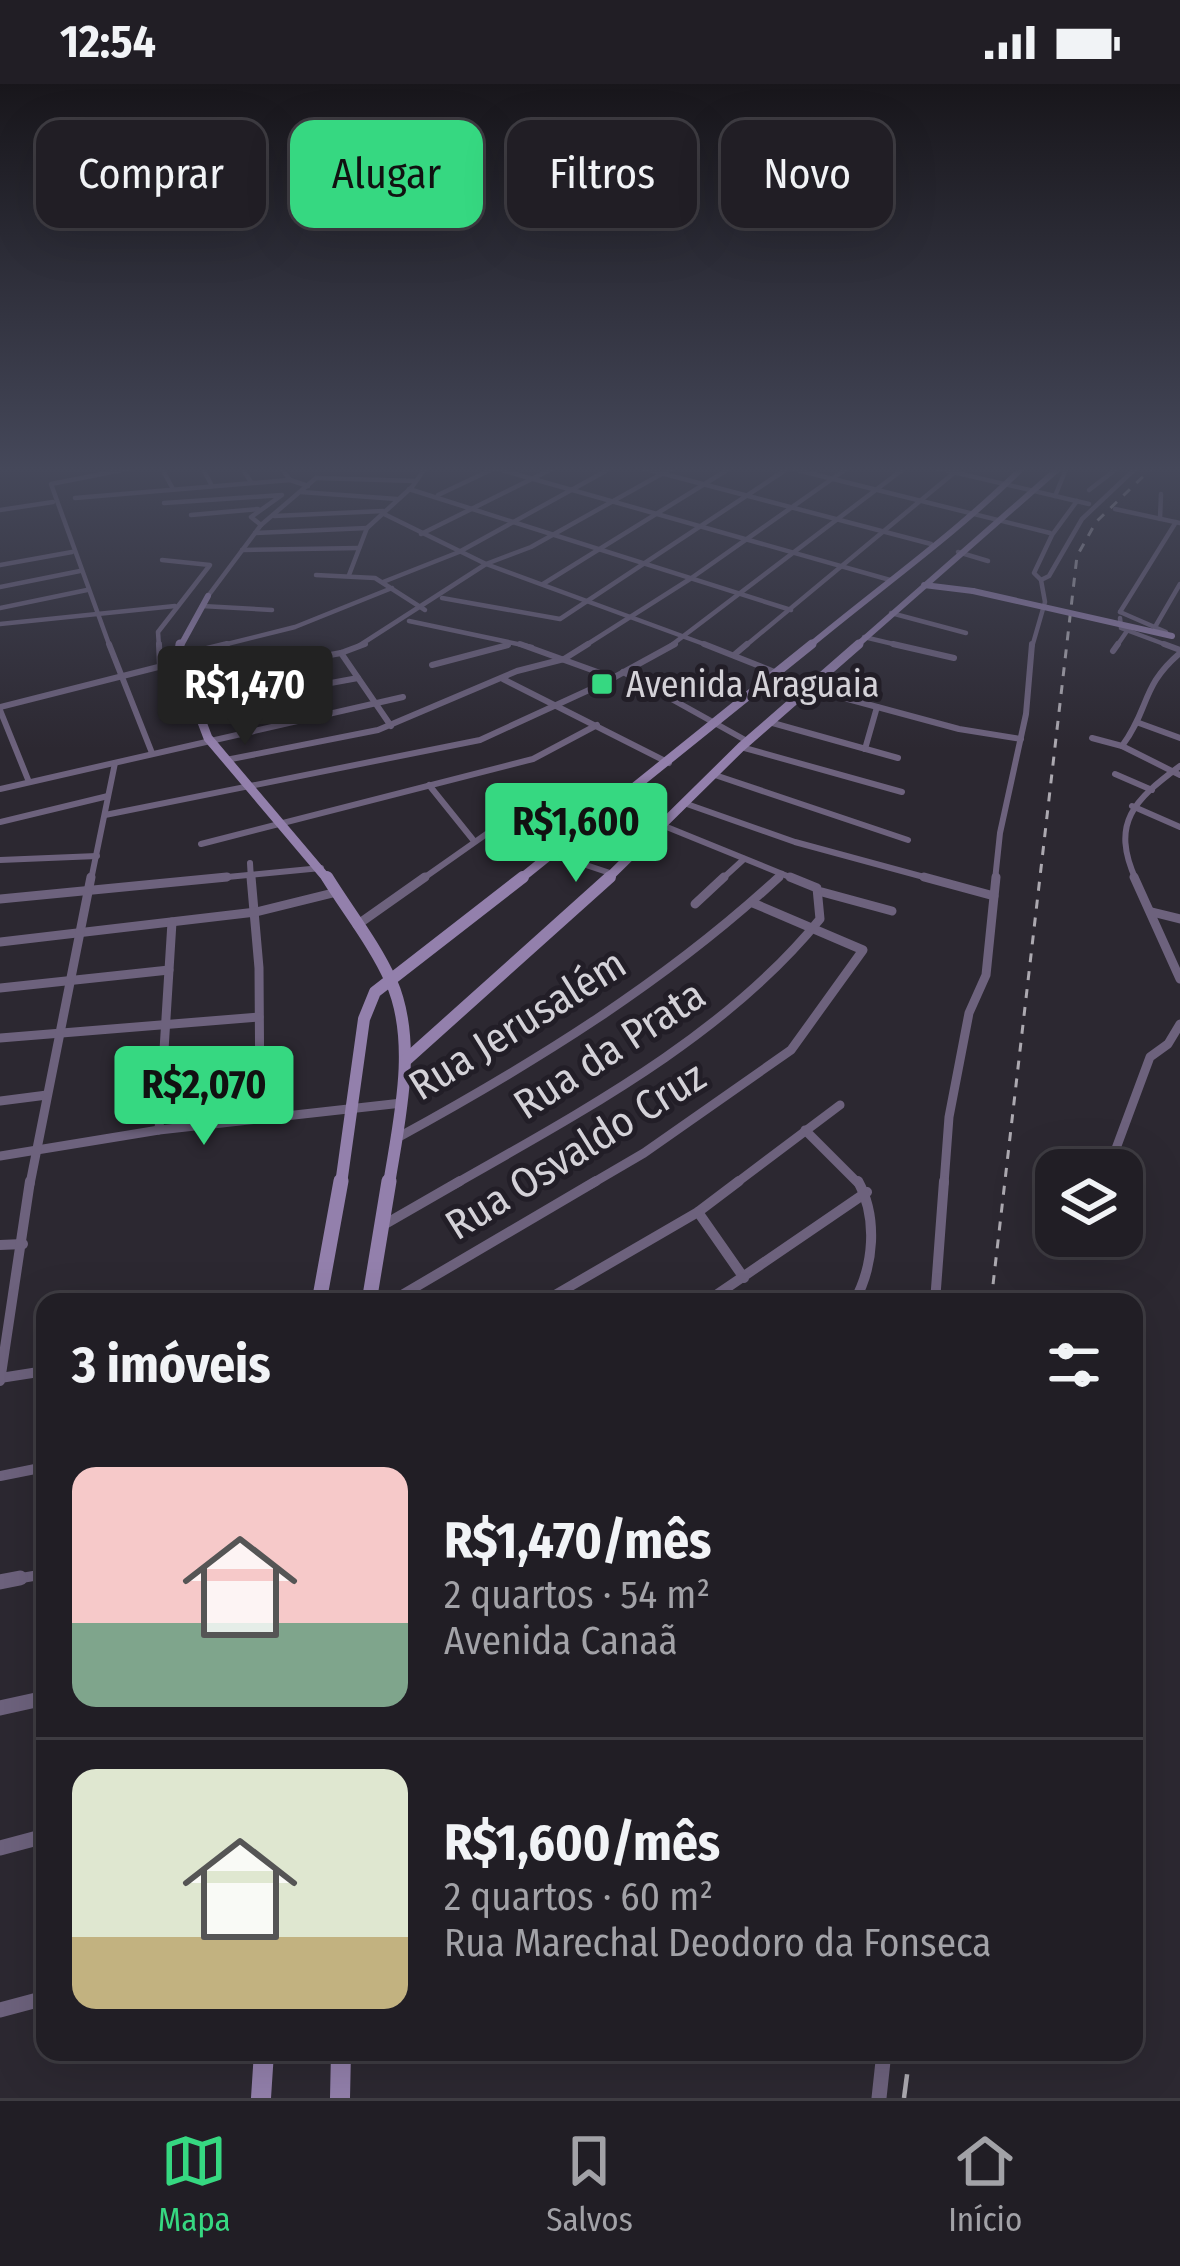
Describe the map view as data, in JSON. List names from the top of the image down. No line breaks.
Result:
{"streets":{"street":["Rua Jerusalém","Rua da Prata","Rua Osvaldo Cruz"]},"crossings":[["Rua da Prata","Rua Osvaldo Cruz"]],"places":{"transit":["Avenida Araguaia"]},"page":{"status":"12:54","chip":["Comprar","Alugar","Filtros","Novo"],"price":["R$1,470","R$1,600","R$2,070"],"heading":"3 imóveis","list":[{"name":"R$1,470/mês","note":"2 quartos · 54 m² · Avenida Canaã"},{"name":"R$1,600/mês","note":"2 quartos · 60 m² · Rua Marechal Deodoro da Fonseca"}],"tabs":["Mapa","Salvos","Início"]}}
